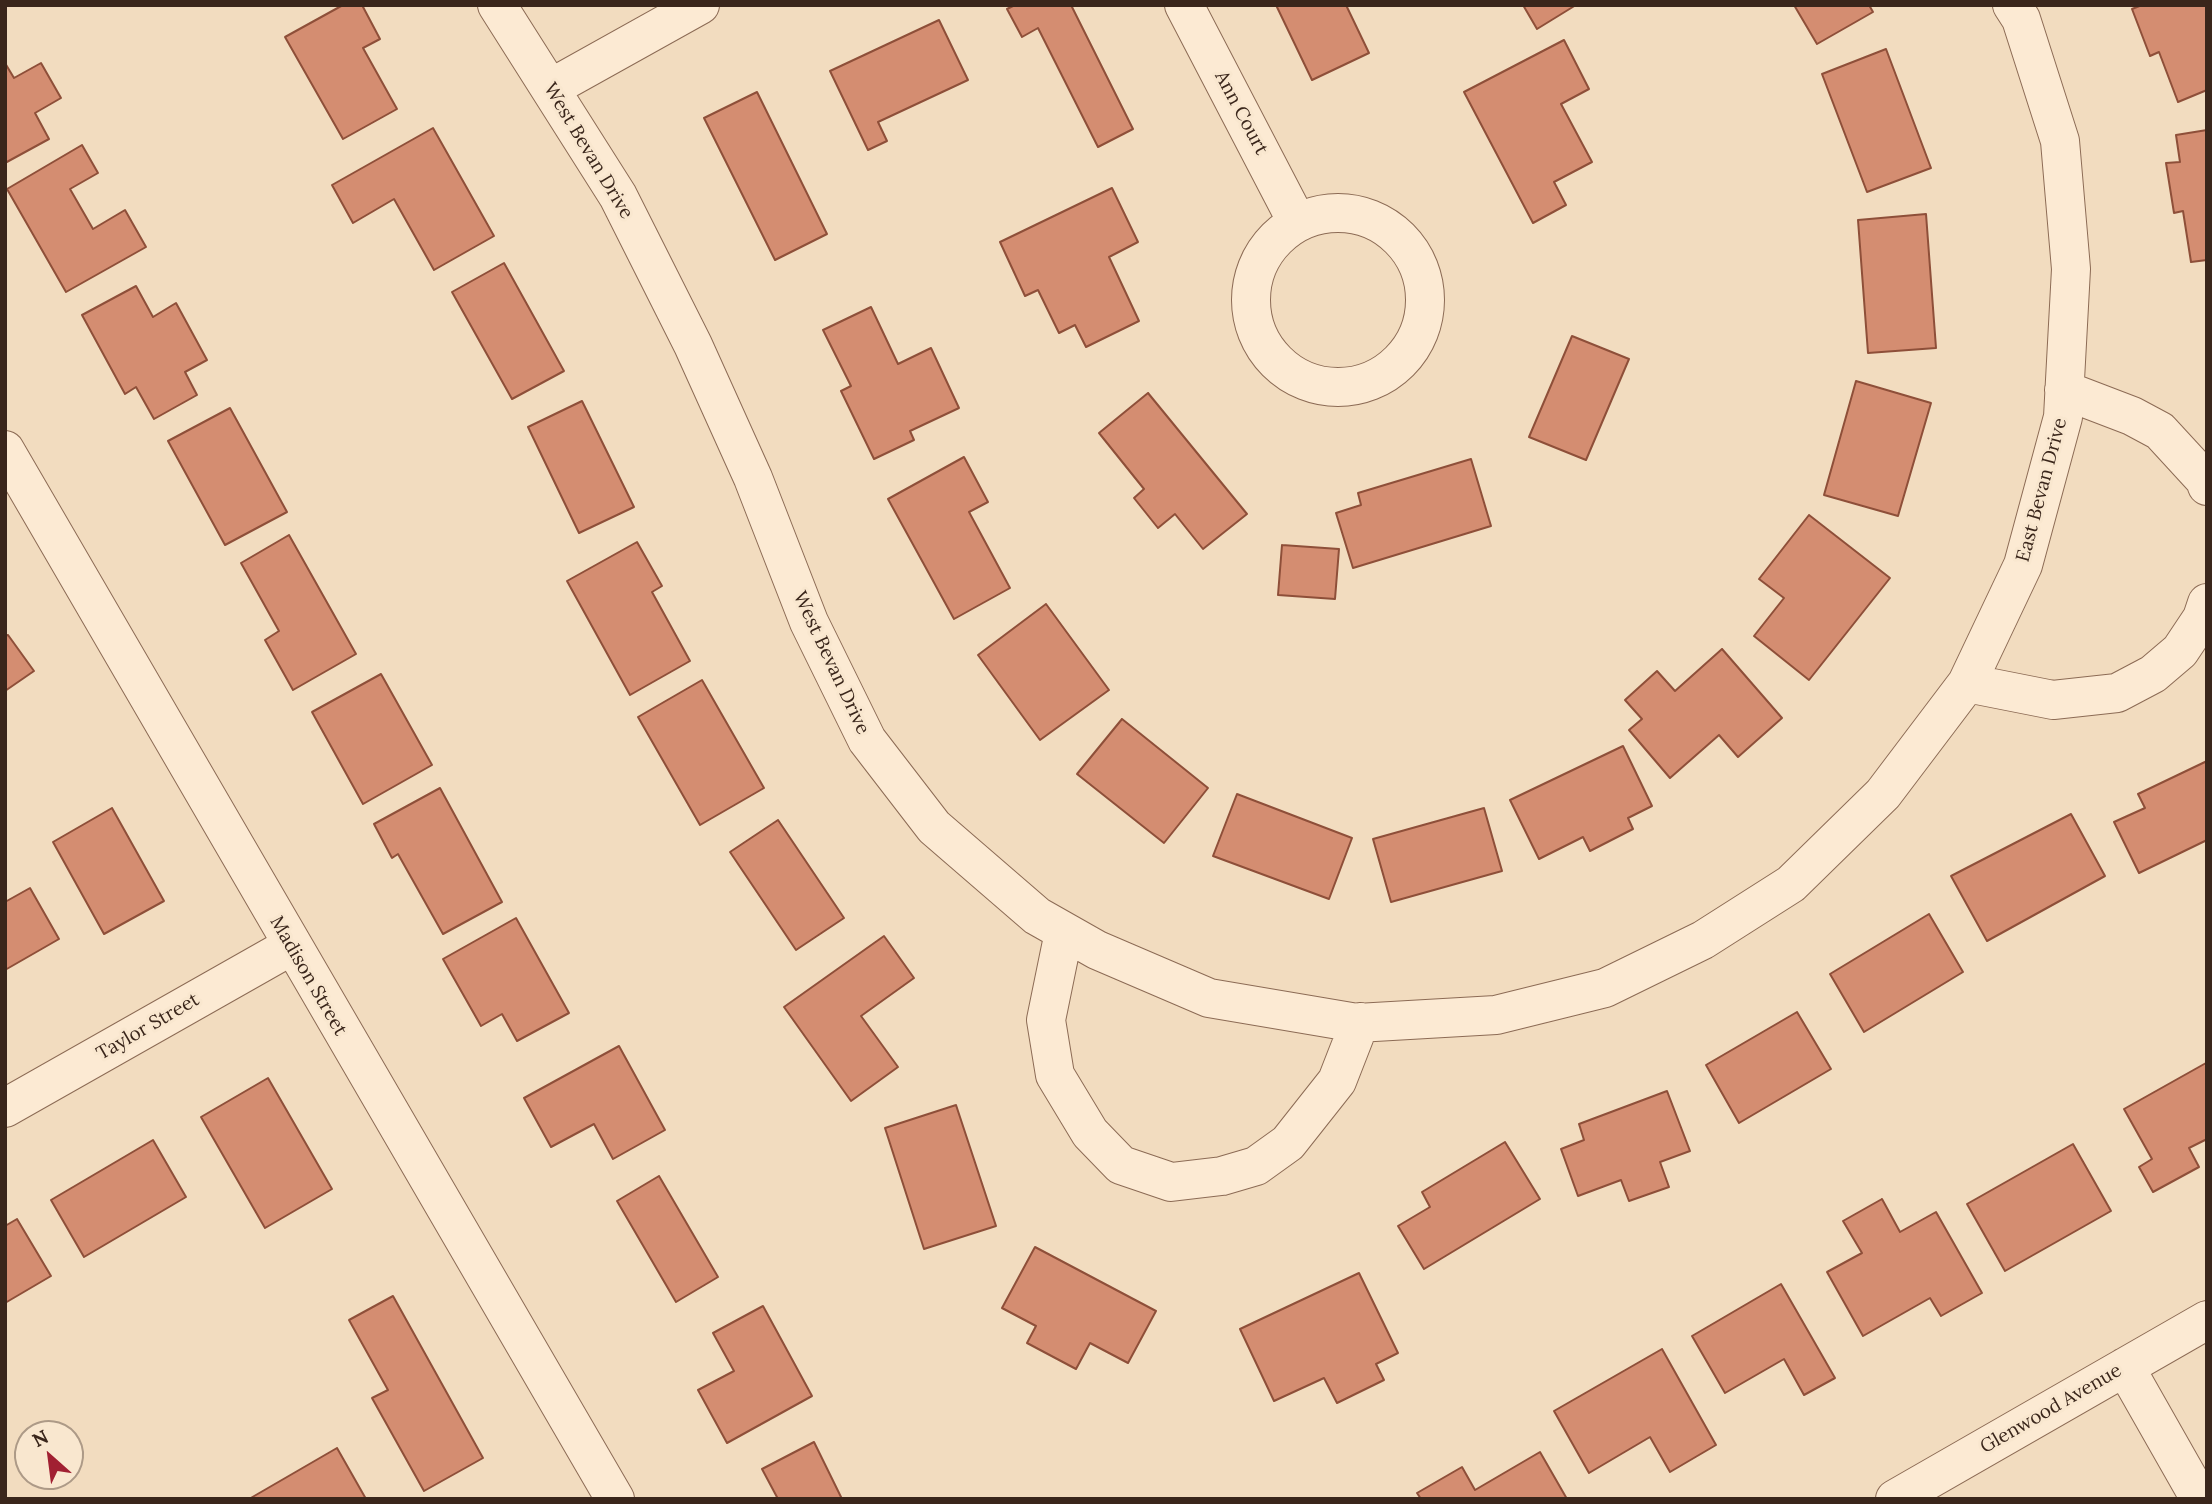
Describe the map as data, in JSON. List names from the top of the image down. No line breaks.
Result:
{"streets":{"street":["Ann Court","West Bevan Drive","East Bevan Drive","Madison Street","Taylor Street","Glenwood Avenue"]},"crossings":[["West Bevan Drive","East Bevan Drive"],["Madison Street","Taylor Street"]],"north":"top left"}
